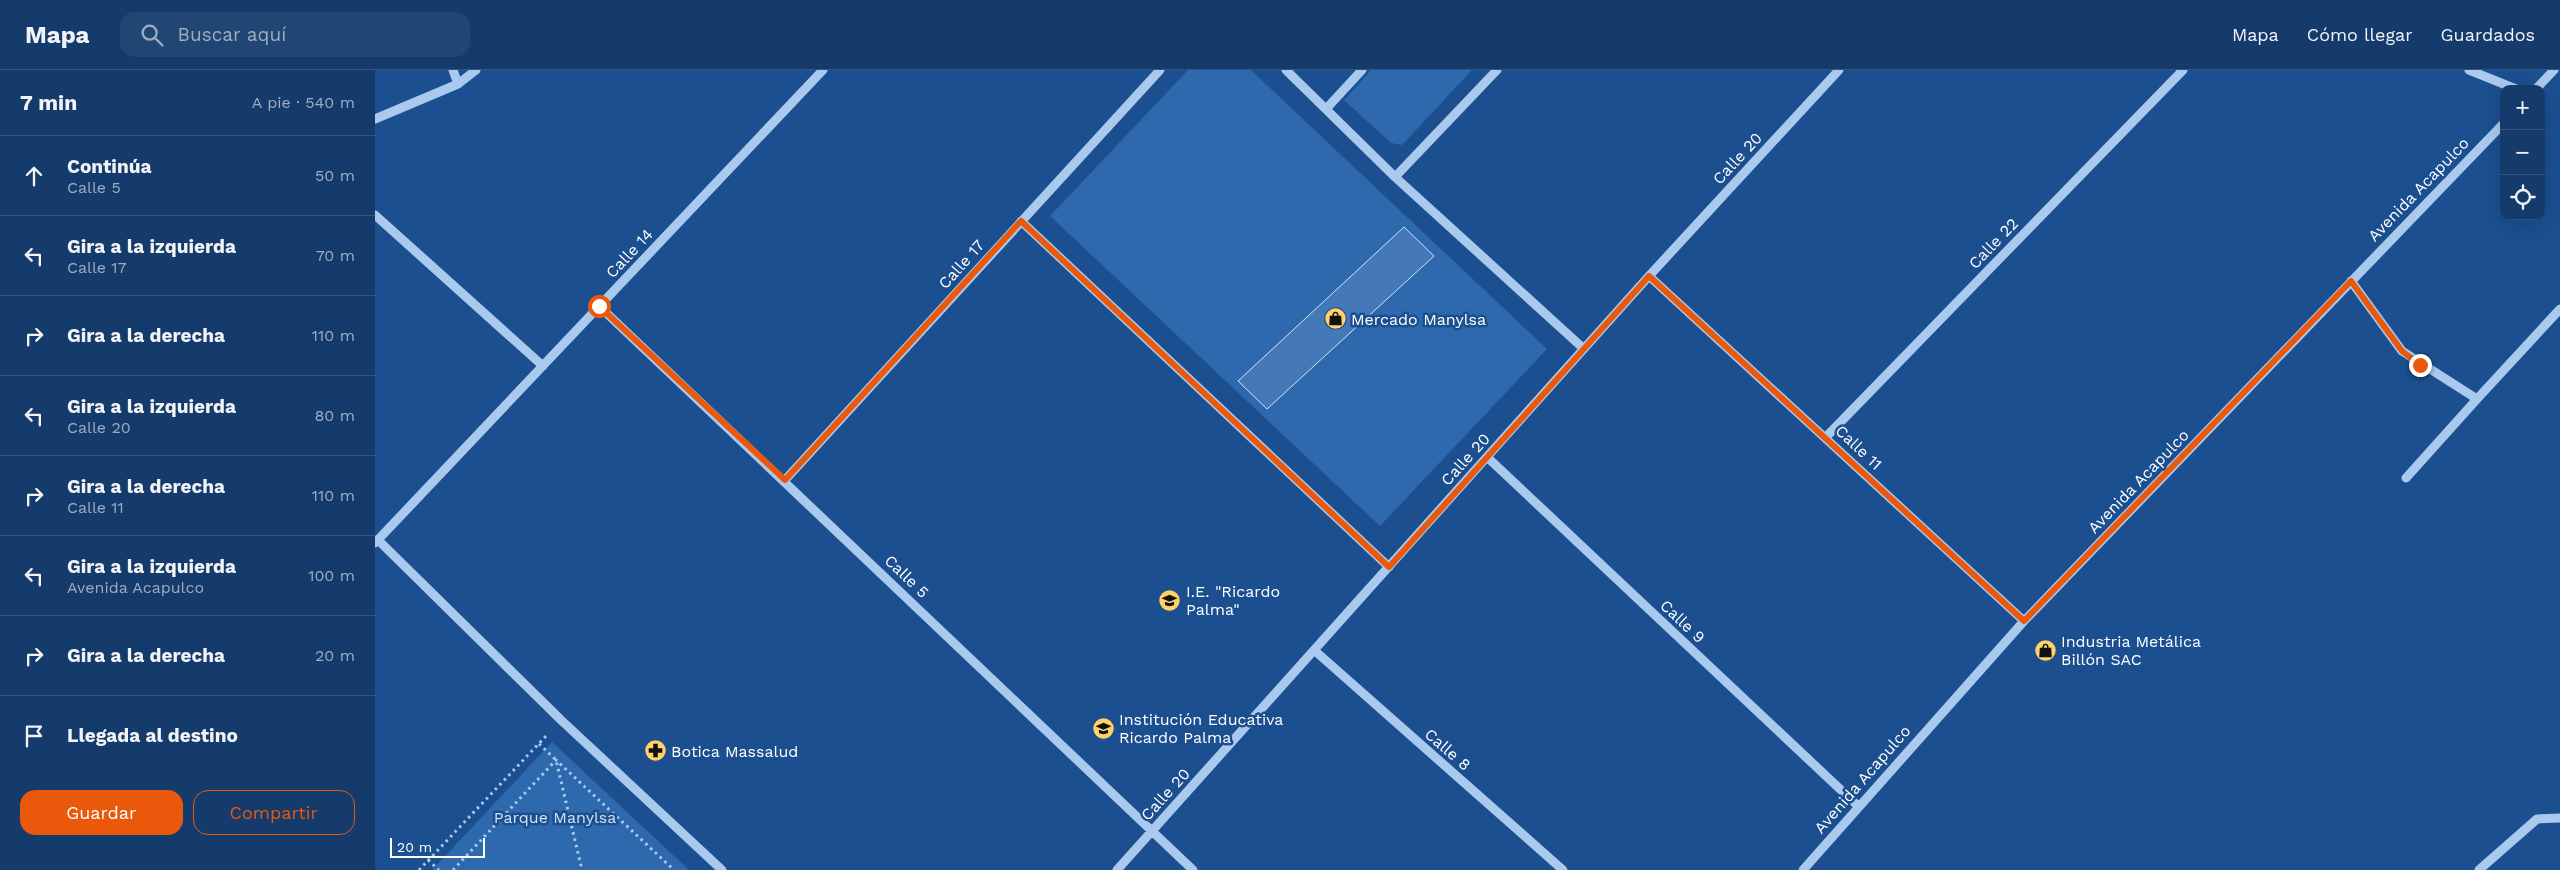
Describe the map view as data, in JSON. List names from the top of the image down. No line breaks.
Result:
{"streets":{"street":["Calle 20","Avenida Acapulco","Calle 22","Calle 14","Calle 17","Calle 11","Calle 5","Calle 9","Calle 8"]},"crossings":[["Calle 20","Calle 11"],["Calle 20","Calle 5"],["Calle 20","Calle 9"],["Calle 20","Calle 8"],["Avenida Acapulco","Calle 11"],["Avenida Acapulco","Calle 9"],["Calle 22","Calle 11"],["Calle 14","Calle 5"],["Calle 17","Calle 5"]],"parks":["Parque Manylsa"],"places":{"shop":["Mercado Manylsa","Industria Metálica Billón SAC"],"school or university":["I.E. \"Ricardo Palma\"","Institución Educativa Ricardo Palma"],"pharmacy":["Botica Massalud"]},"scale_bar":"20 m","page":{"header":"Mapa","search":"Buscar aquí","nav":["Mapa","Cómo llegar","Guardados"],"heading":["7 min","A pie · 540 m"],"map_buttons":["+","−"],"list":[["Continúa","Calle 5","50 m"],["Gira a la izquierda","Calle 17","70 m"],["Gira a la derecha","110 m"],["Gira a la izquierda","Calle 20","80 m"],["Gira a la derecha","Calle 11","110 m"],["Gira a la izquierda","Avenida Acapulco","100 m"],["Gira a la derecha","20 m"],"Llegada al destino"],"buttons":["Guardar","Compartir"],"scale":"20 m"}}
